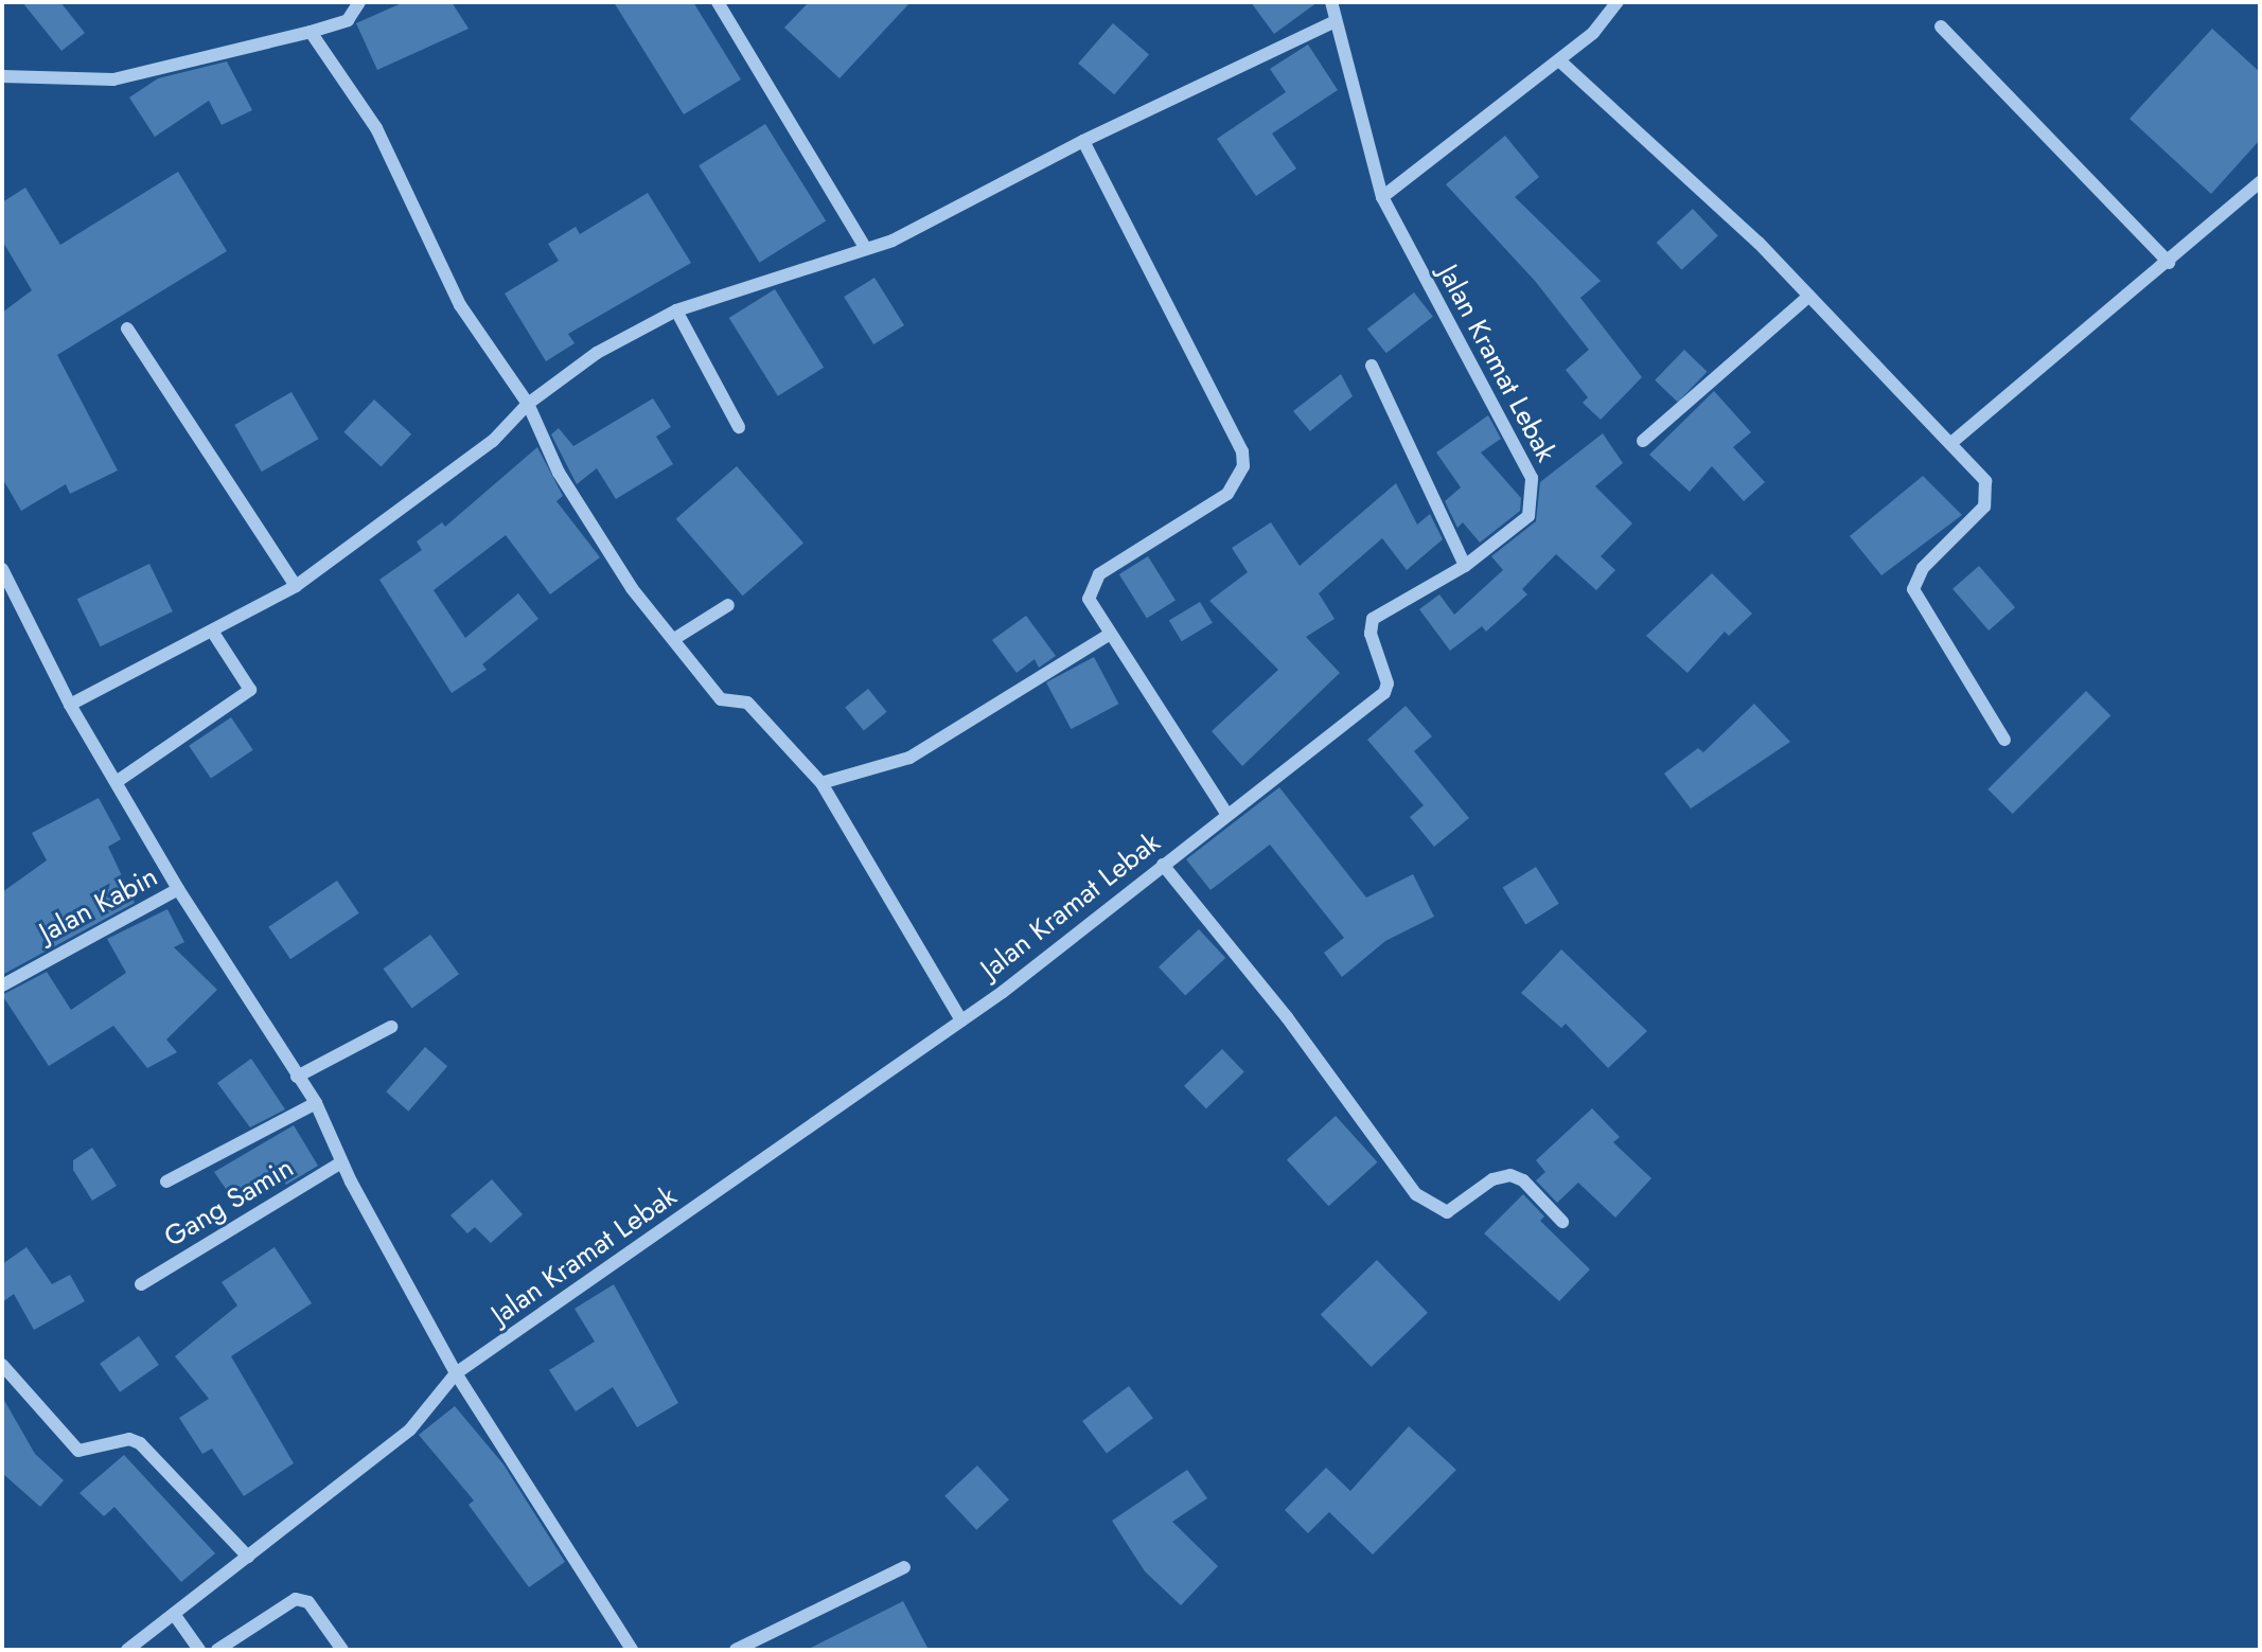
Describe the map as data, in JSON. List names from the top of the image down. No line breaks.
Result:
{"streets":{"street":["Jalan Kramat Lebak","Jalan Kabin","Gang Samin"]}}
